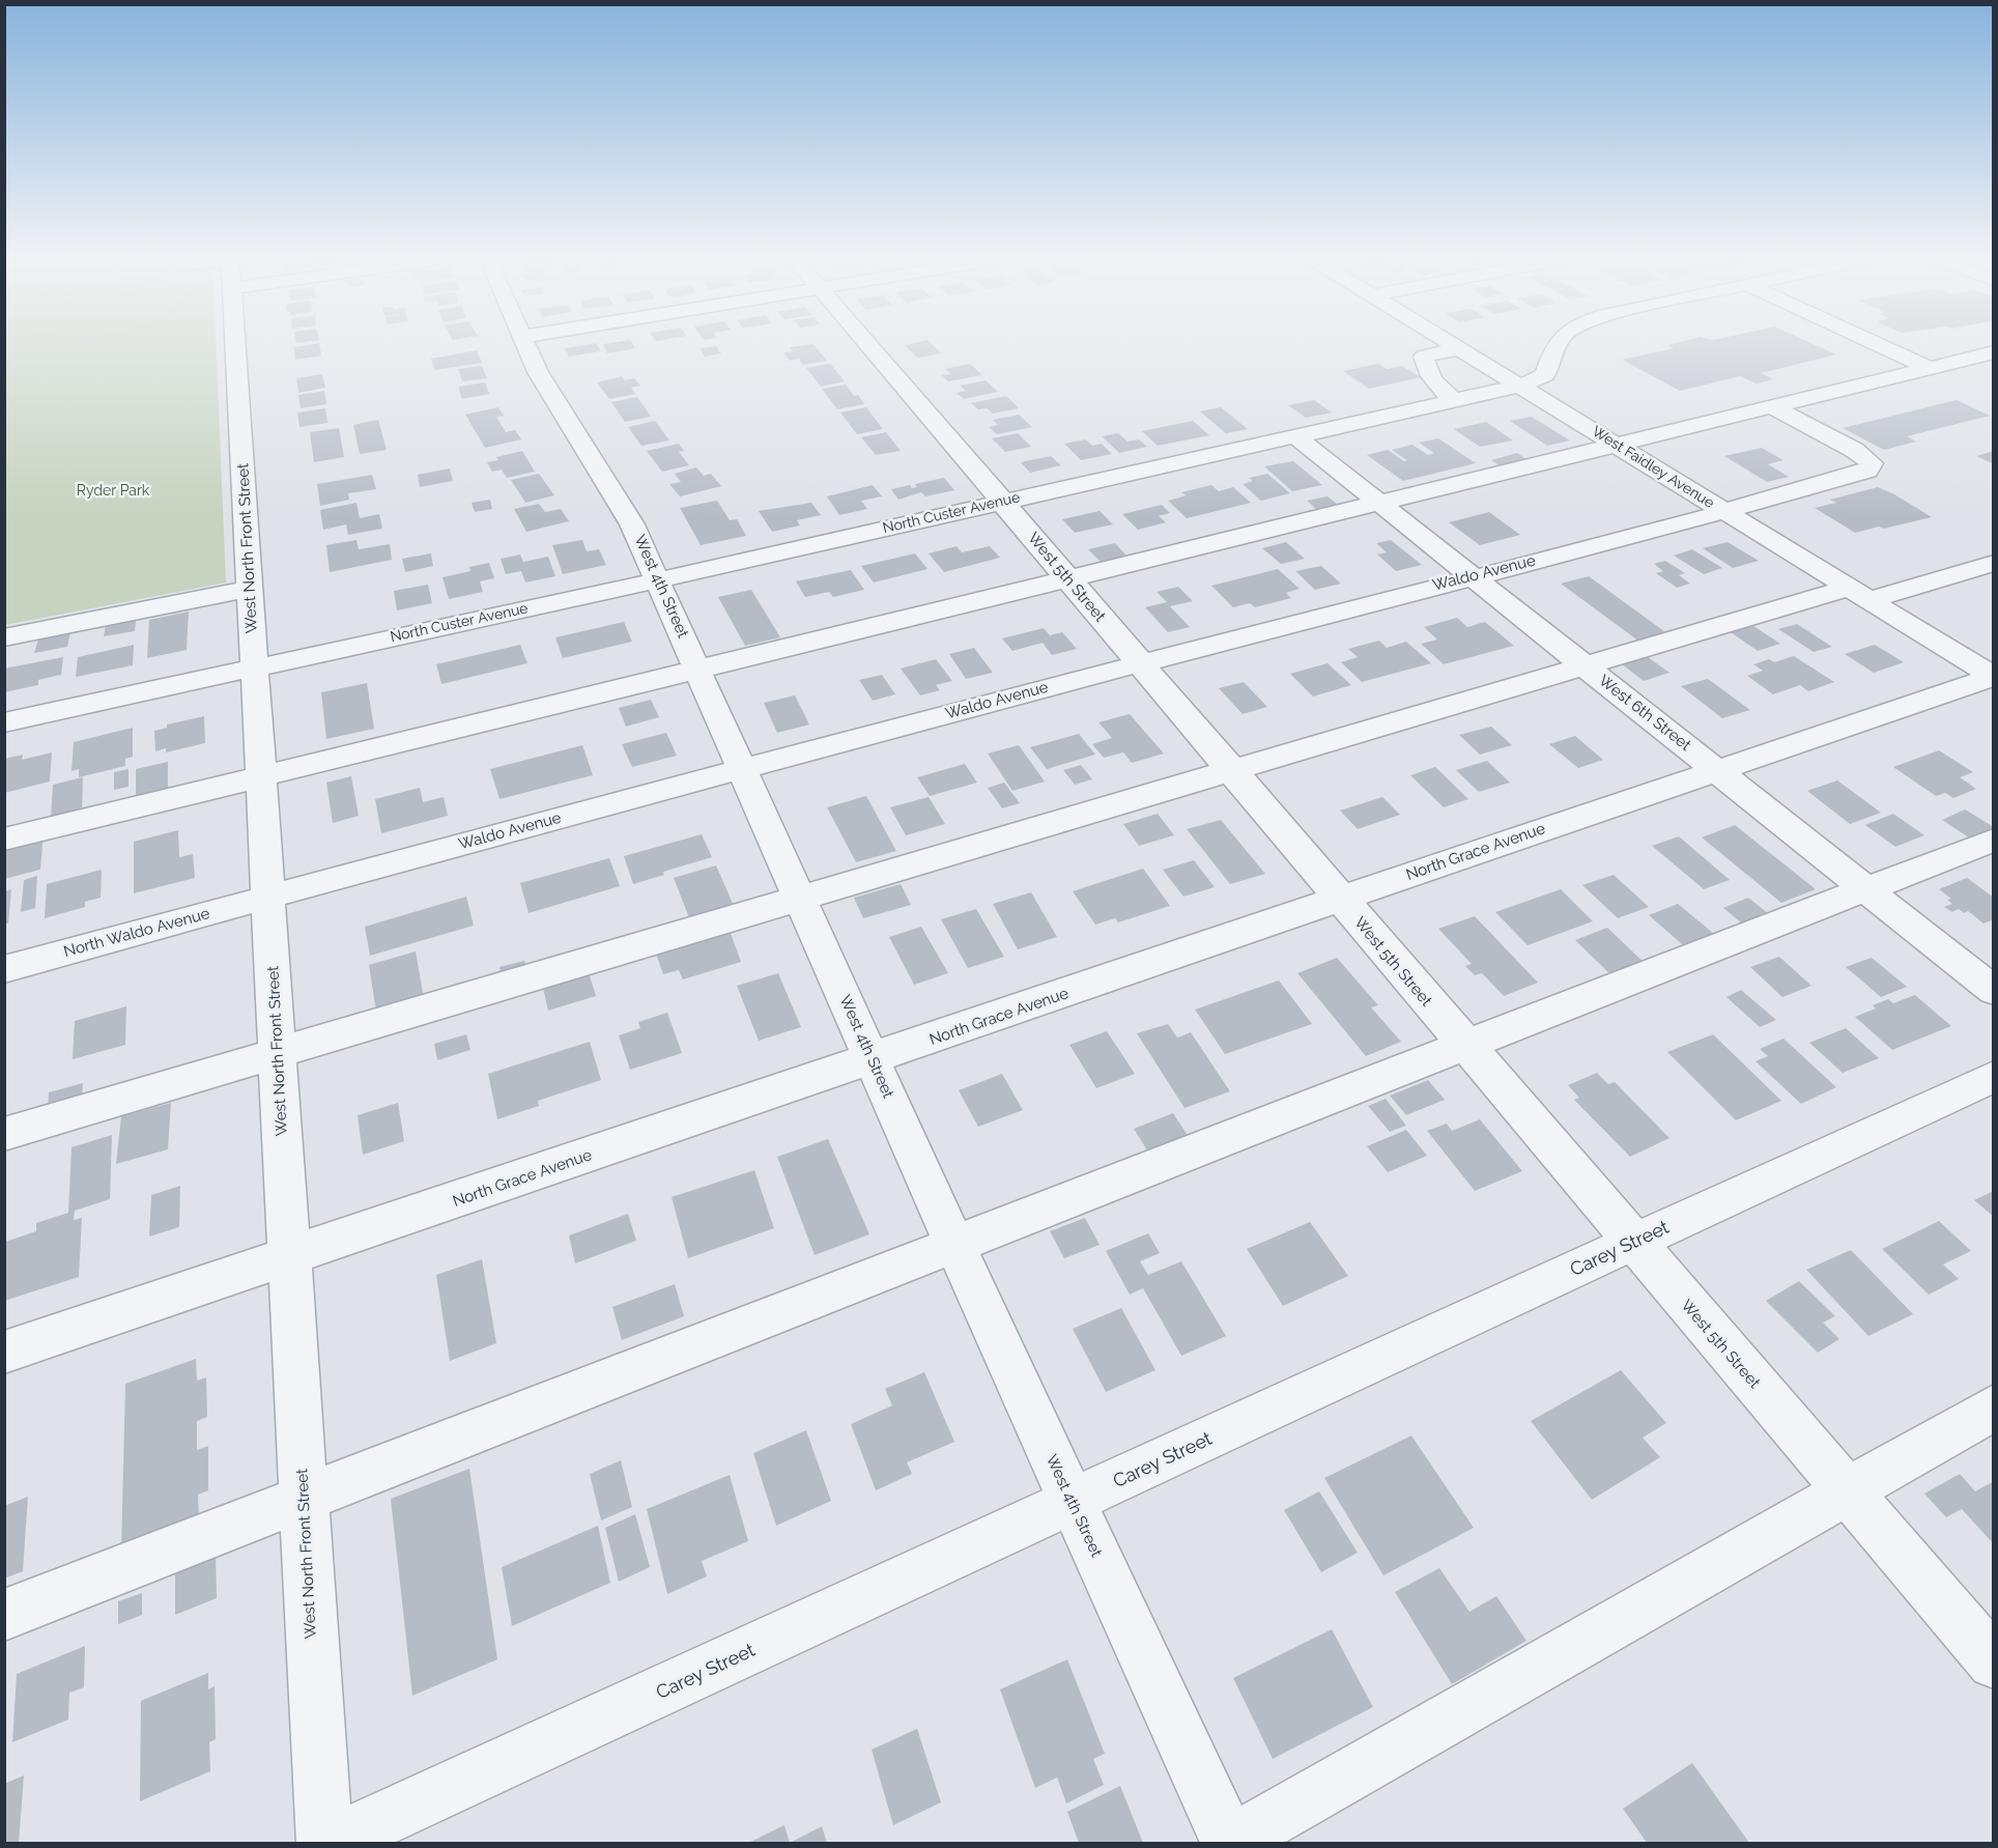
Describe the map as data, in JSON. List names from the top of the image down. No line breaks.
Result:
{"streets":{"street":["West Faidley Avenue","North Custer Avenue","West North Front Street","Waldo Avenue","West 5th Street","West 4th Street","West 6th Street","North Grace Avenue","North Waldo Avenue","Carey Street"]},"crossings":[["West Faidley Avenue","North Custer Avenue"],["West Faidley Avenue","Waldo Avenue"],["West Faidley Avenue","North Grace Avenue"],["North Custer Avenue","West North Front Street"],["North Custer Avenue","West 5th Street"],["North Custer Avenue","West 4th Street"],["North Custer Avenue","West 6th Street"],["West North Front Street","Waldo Avenue"],["West North Front Street","North Grace Avenue"],["West North Front Street","North Waldo Avenue"],["Waldo Avenue","West 5th Street"],["Waldo Avenue","West 4th Street"],["Waldo Avenue","West 6th Street"],["Waldo Avenue","North Waldo Avenue"],["West 5th Street","North Grace Avenue"],["West 5th Street","Carey Street"],["West 4th Street","North Grace Avenue"],["West 4th Street","Carey Street"],["West 6th Street","North Grace Avenue"]],"parks":["Ryder Park"]}
